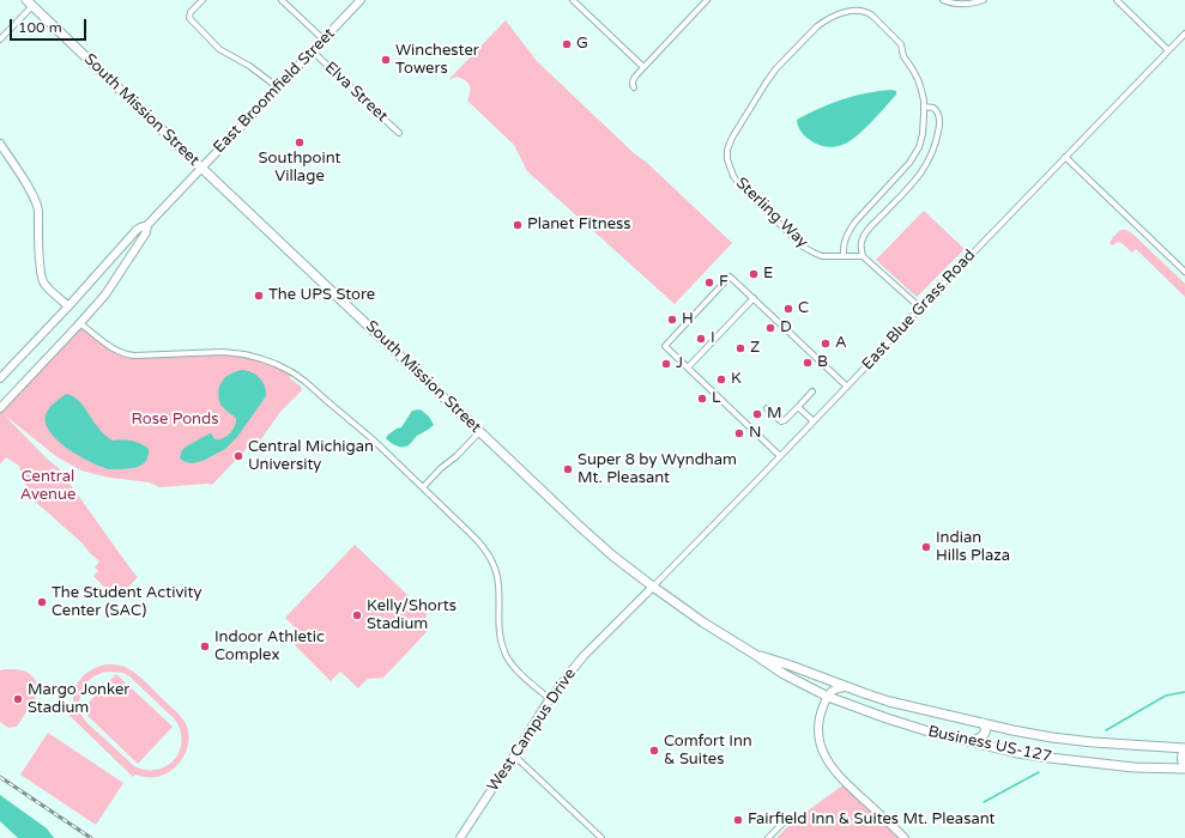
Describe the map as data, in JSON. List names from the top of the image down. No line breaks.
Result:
{"streets":{"main road":["East Broomfield Street","South Mission Street","West Campus Drive","Business US-127"],"street":["Elva Street","Sterling Way","East Blue Grass Road"]},"crossings":[["East Broomfield Street","Elva Street"],["East Broomfield Street","South Mission Street"],["South Mission Street","East Blue Grass Road"],["South Mission Street","West Campus Drive"],["South Mission Street","Business US-127"],["East Blue Grass Road","West Campus Drive"]],"parks":["Rose Ponds","Central Avenue"],"places":["G","Winchester Towers","Southpoint Village","Planet Fitness","E","F","The UPS Store","C","H","D","I","A","Z","B","J","K","L","M","N","Central Michigan University","Super 8 by Wyndham Mt. Pleasant","Indian Hills Plaza","The Student Activity Center (SAC)","Kelly/Shorts Stadium","Indoor Athletic Complex","Margo Jonker Stadium","Comfort Inn & Suites","Fairfield Inn & Suites Mt. Pleasant"],"scale_bar":"100 m"}
